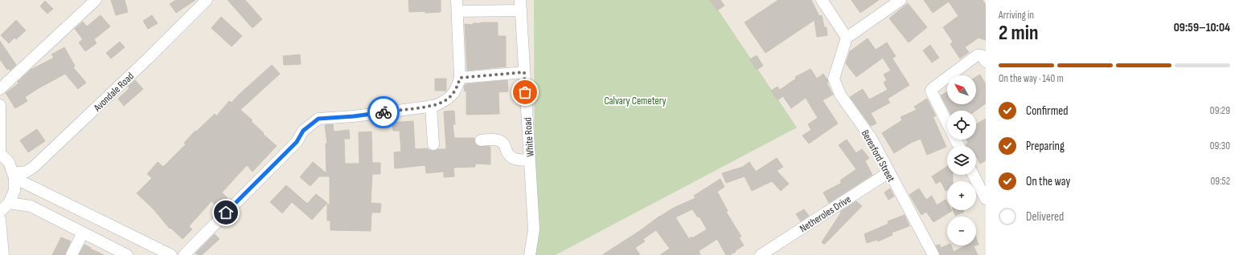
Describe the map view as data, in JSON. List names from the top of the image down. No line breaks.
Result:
{"streets":{"street":["Avondale Road","White Road","Beresford Street","Netheroles Drive"]},"crossings":[["Beresford Street","Netheroles Drive"]],"parks":["Calvary Cemetery"],"north":"top left","page":{"heading":["2 min","Arriving in","09:59–10:04"],"bar":"On the way · 140 m","map_buttons":["+","−"],"list":[["Confirmed","09:29"],["Preparing","09:30"],["On the way","09:52"],"Delivered"]}}
